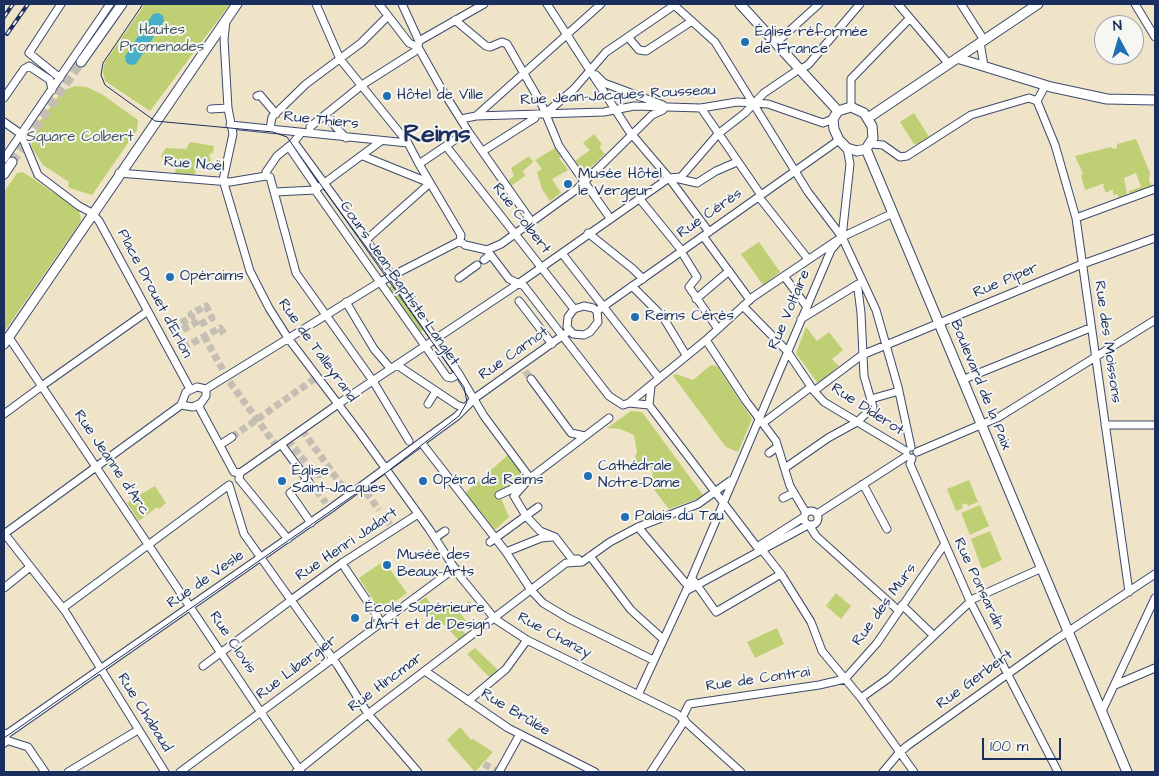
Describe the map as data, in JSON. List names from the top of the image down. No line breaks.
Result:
{"streets":{"main road":["Boulevard de la Paix"],"street":["Rue Jean-Jacques Rousseau","Rue Thiers","Rue Noël","Rue Cérès","Rue Colbert","Rue Piper","Cours Jean-Baptiste Langlet","Place Drouet d'Erlon","Rue Voltaire","Rue des Moissons","Rue de Talleyrand","Rue Carnot","Rue Diderot","Rue Jeanne d'Arc","Rue Henri Jadart","Rue de Vesle","Rue Ponsardin","Rue des Murs","Rue Chanzy","Rue Clovis","Rue Libergier","Rue de Contrai","Rue Gerbert","Rue Hincmar","Rue Chabaud","Rue Brûlée"]},"crossings":[["Rue Jean-Jacques Rousseau","Rue Cérès"],["Rue Jean-Jacques Rousseau","Rue Voltaire"],["Rue Jean-Jacques Rousseau","Boulevard de la Paix"],["Rue Jean-Jacques Rousseau","Rue Ponsardin"],["Rue Noël","Rue de Talleyrand"],["Rue Cérès","Rue Colbert"],["Rue Cérès","Rue Voltaire"],["Rue Cérès","Rue Carnot"],["Rue Cérès","Boulevard de la Paix"],["Rue Cérès","Rue Ponsardin"],["Rue Colbert","Rue Carnot"],["Rue Piper","Rue Voltaire"],["Rue Piper","Rue des Moissons"],["Rue Piper","Boulevard de la Paix"],["Rue Piper","Rue Diderot"],["Rue Piper","Rue Ponsardin"],["Cours Jean-Baptiste Langlet","Rue Carnot"],["Rue Voltaire","Boulevard de la Paix"],["Rue Voltaire","Rue Diderot"],["Rue Voltaire","Rue Ponsardin"],["Rue Voltaire","Rue Chanzy"],["Rue Voltaire","Rue Hincmar"],["Rue des Moissons","Rue Gerbert"],["Rue de Talleyrand","Rue de Vesle"],["Rue de Talleyrand","Rue Chanzy"],["Rue Carnot","Rue de Vesle"],["Boulevard de la Paix","Rue Gerbert"],["Rue Diderot","Rue Ponsardin"],["Rue Jeanne d'Arc","Rue de Vesle"],["Rue Jeanne d'Arc","Rue Clovis"],["Rue Henri Jadart","Rue Chanzy"],["Rue Henri Jadart","Rue Clovis"],["Rue de Vesle","Rue Chanzy"],["Rue de Vesle","Rue Clovis"],["Rue de Vesle","Rue Chabaud"],["Rue Ponsardin","Rue des Murs"],["Rue Ponsardin","Rue Gerbert"],["Rue des Murs","Rue de Contrai"],["Rue Chanzy","Rue Libergier"],["Rue Chanzy","Rue de Contrai"],["Rue Chanzy","Rue Hincmar"],["Rue Clovis","Rue Libergier"],["Rue Clovis","Rue Hincmar"],["Rue Hincmar","Rue Brûlée"]],"districts":["Reims"],"parks":["Hautes Promenades","Square Colbert"],"places":["Église réformée de France","Hôtel de Ville","Musée Hôtel le Vergeur","Opéraims","Reims Cérès","Cathédrale Notre-Dame","Église Saint-Jacques","Opéra de Reims","Palais du Tau","Musée des Beaux-Arts","École Supérieure d'Art et de Design"],"scale_bar":"100 m","north":"top"}
